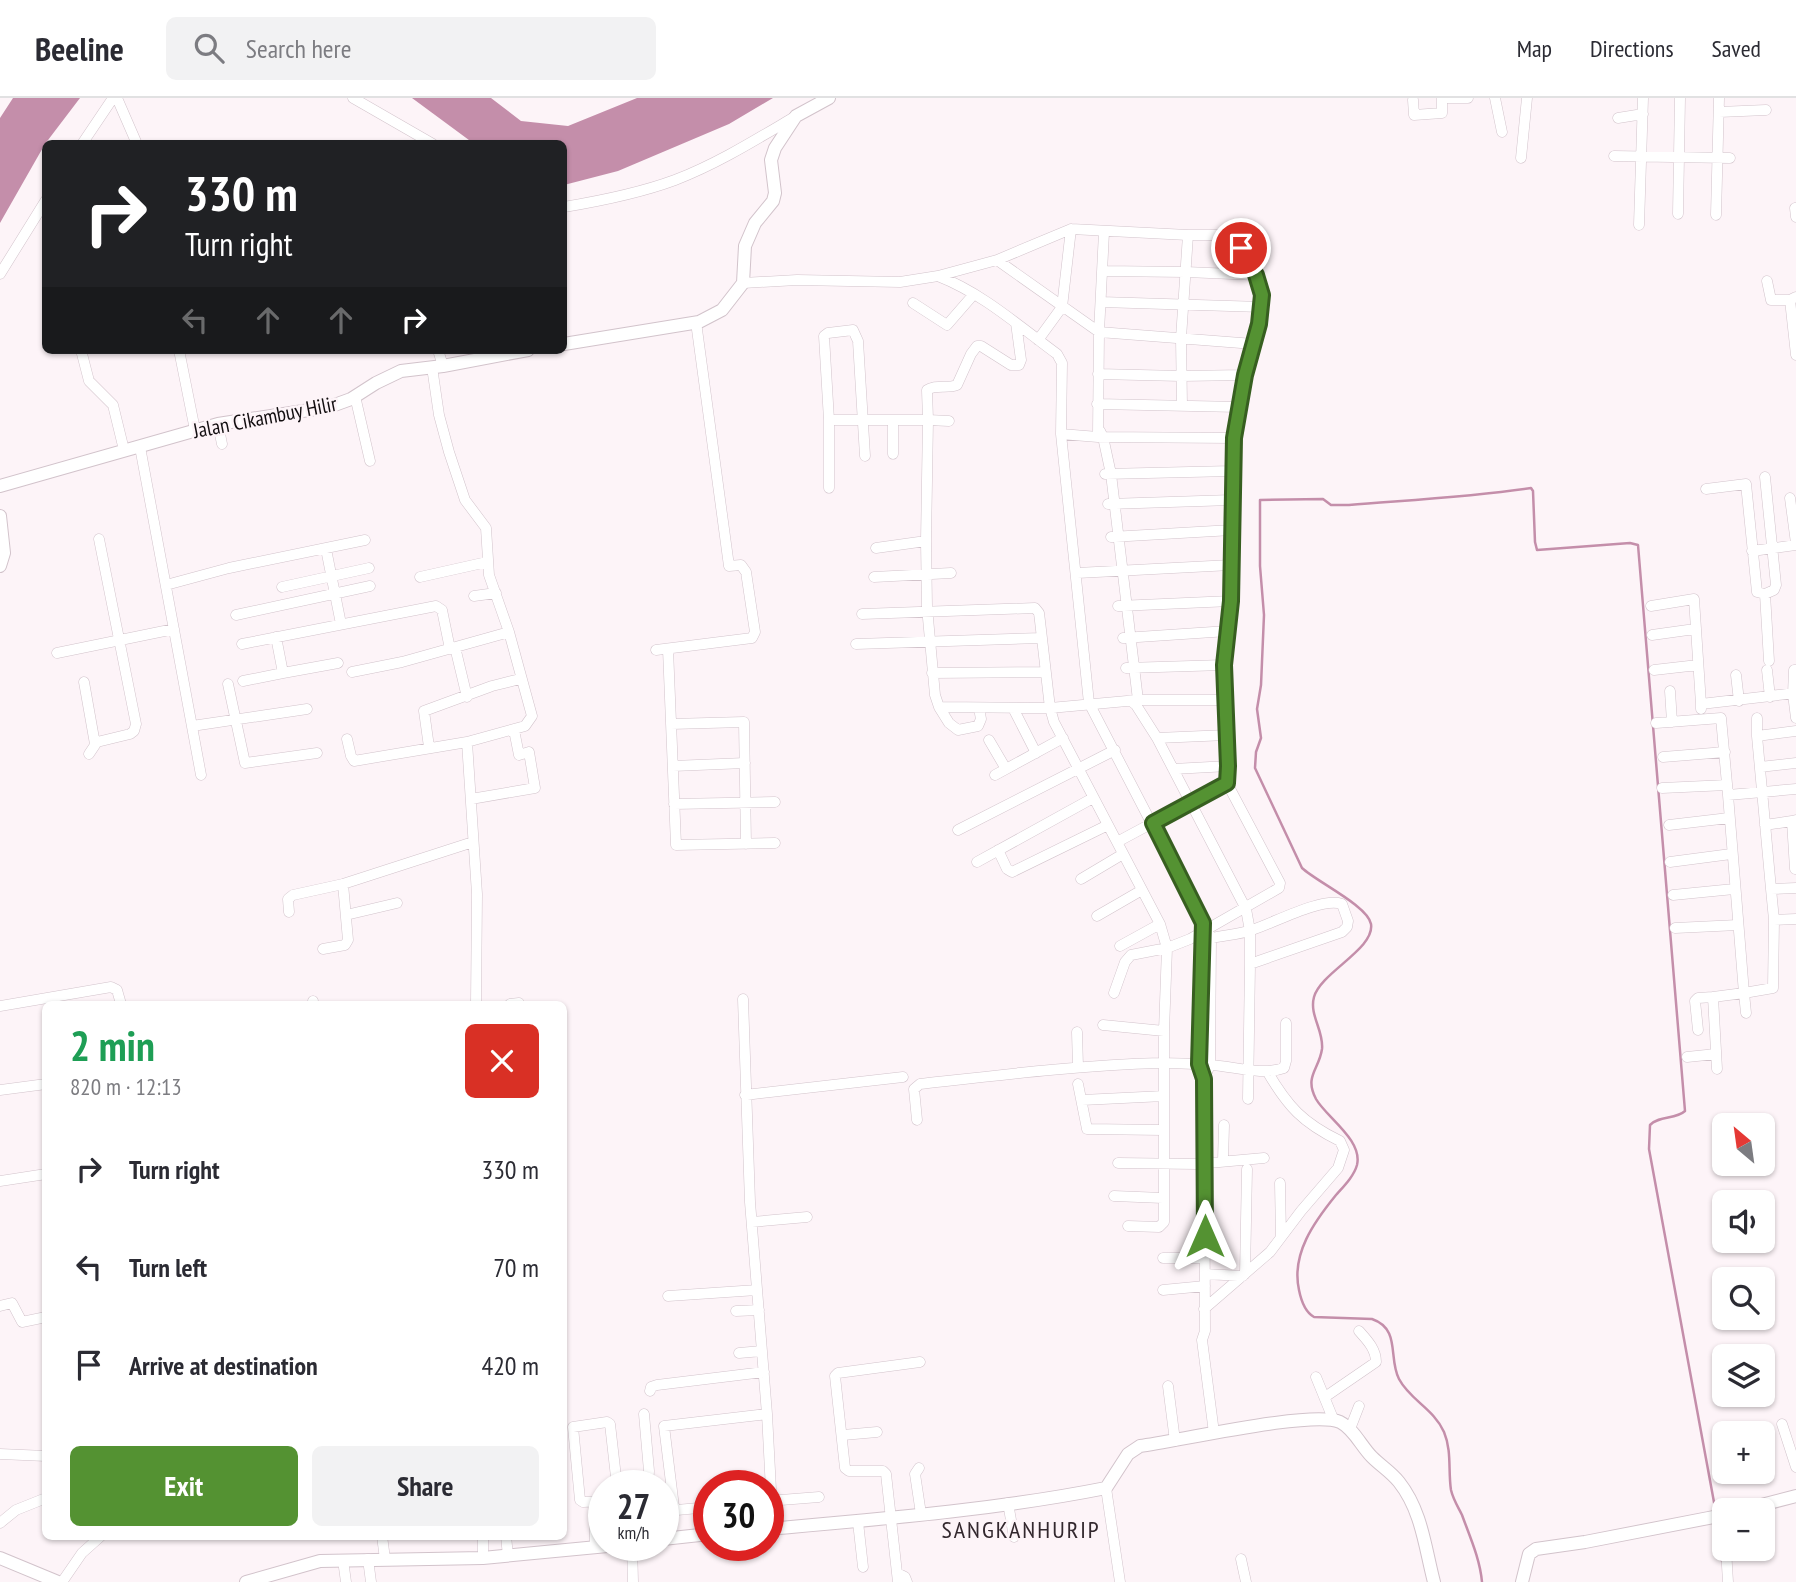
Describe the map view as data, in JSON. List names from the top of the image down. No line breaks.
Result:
{"streets":{"street":["Jalan Cikambuy Hilir"]},"districts":["SANGKANHURIP"],"north":"top left","page":{"header":"Beeline","search":"Search here","nav":["Map","Directions","Saved"],"turn":["330 m","Turn right"],"heading":["2 min","820 m · 12:13"],"map_buttons":["+","−"],"list":[{"name":"Turn right","value":"330 m"},{"name":"Turn left","value":"70 m"},{"name":"Arrive at destination","value":"420 m"}],"buttons":["Exit","Share"],"speed":"27 km/h","limit":"30"}}
